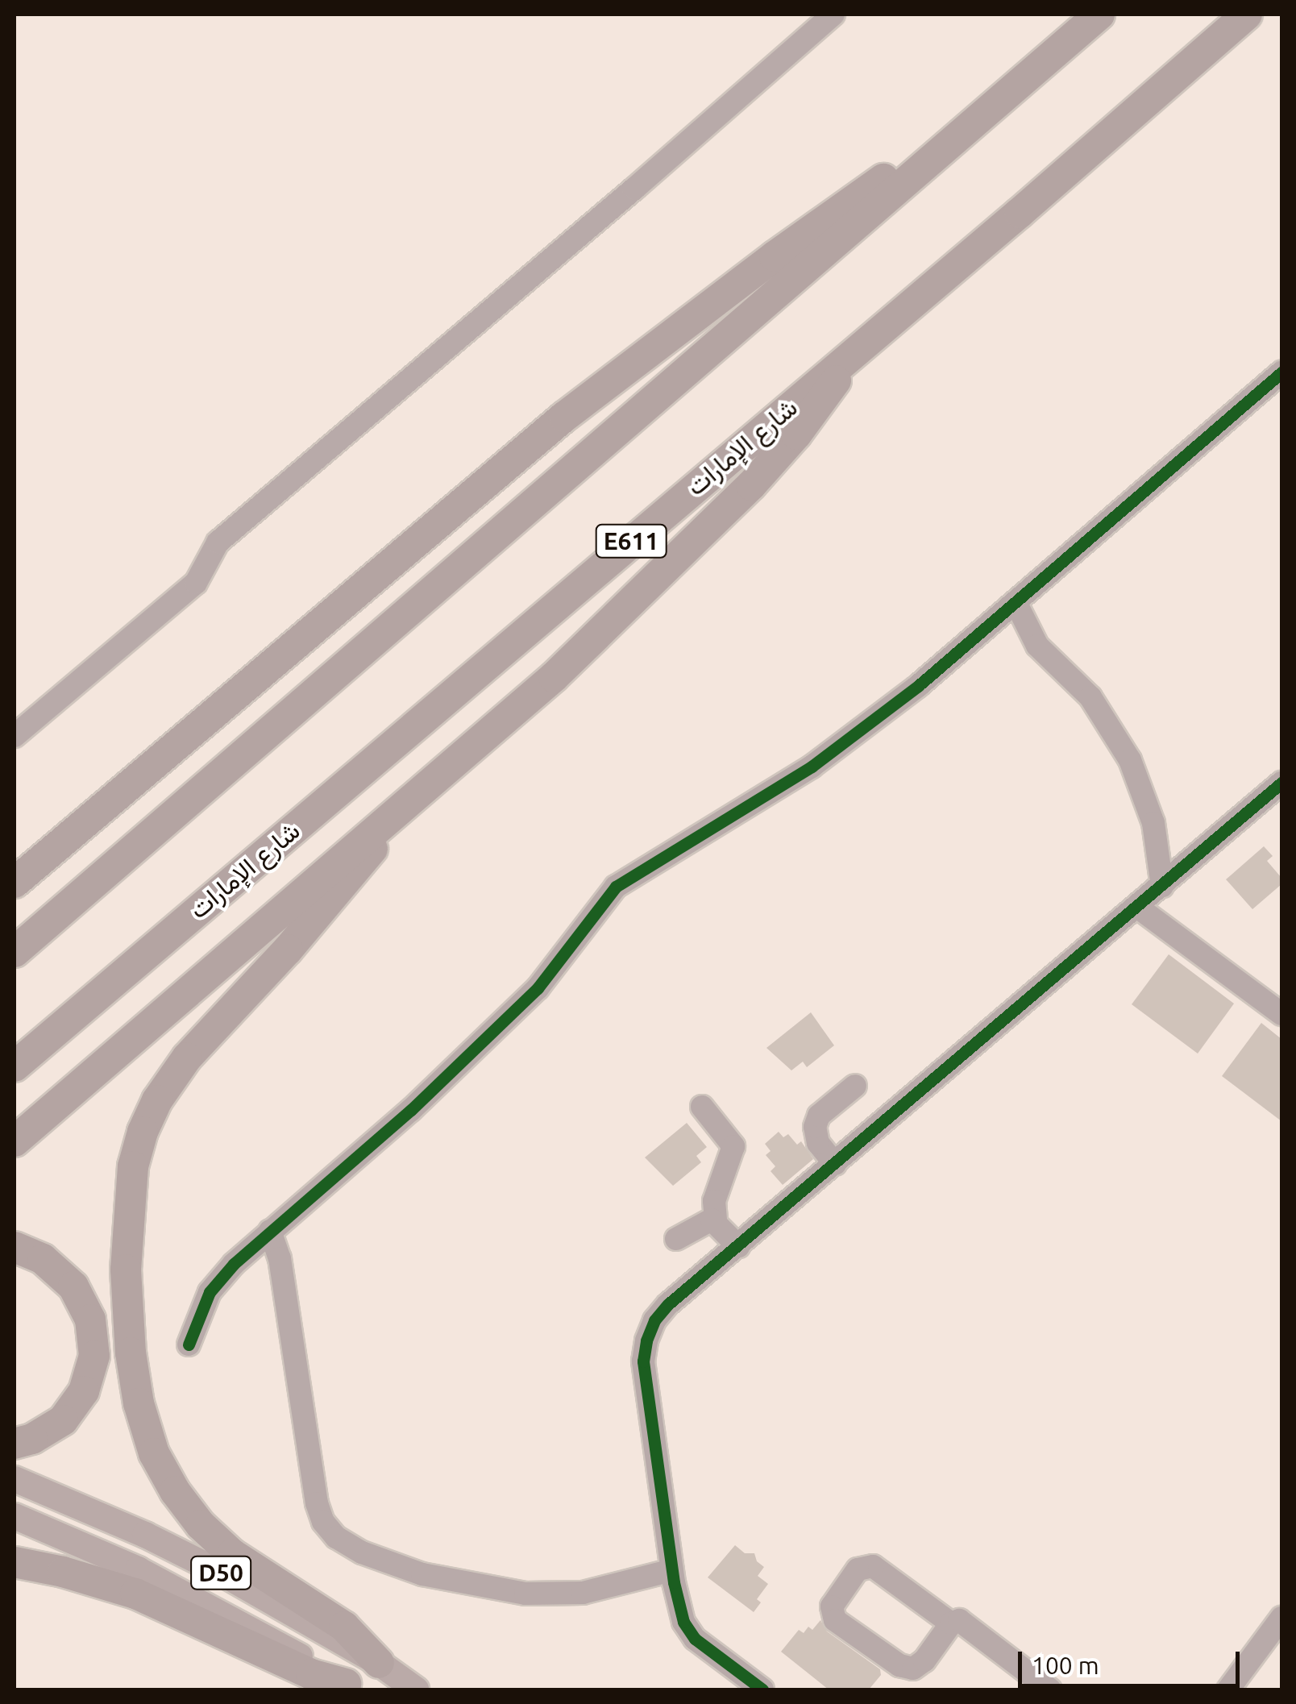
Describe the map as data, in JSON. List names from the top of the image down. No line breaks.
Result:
{"streets":{"highway":["شارع الإمارات","E611"],"main road":["D50"]},"scale_bar":"100 m"}
